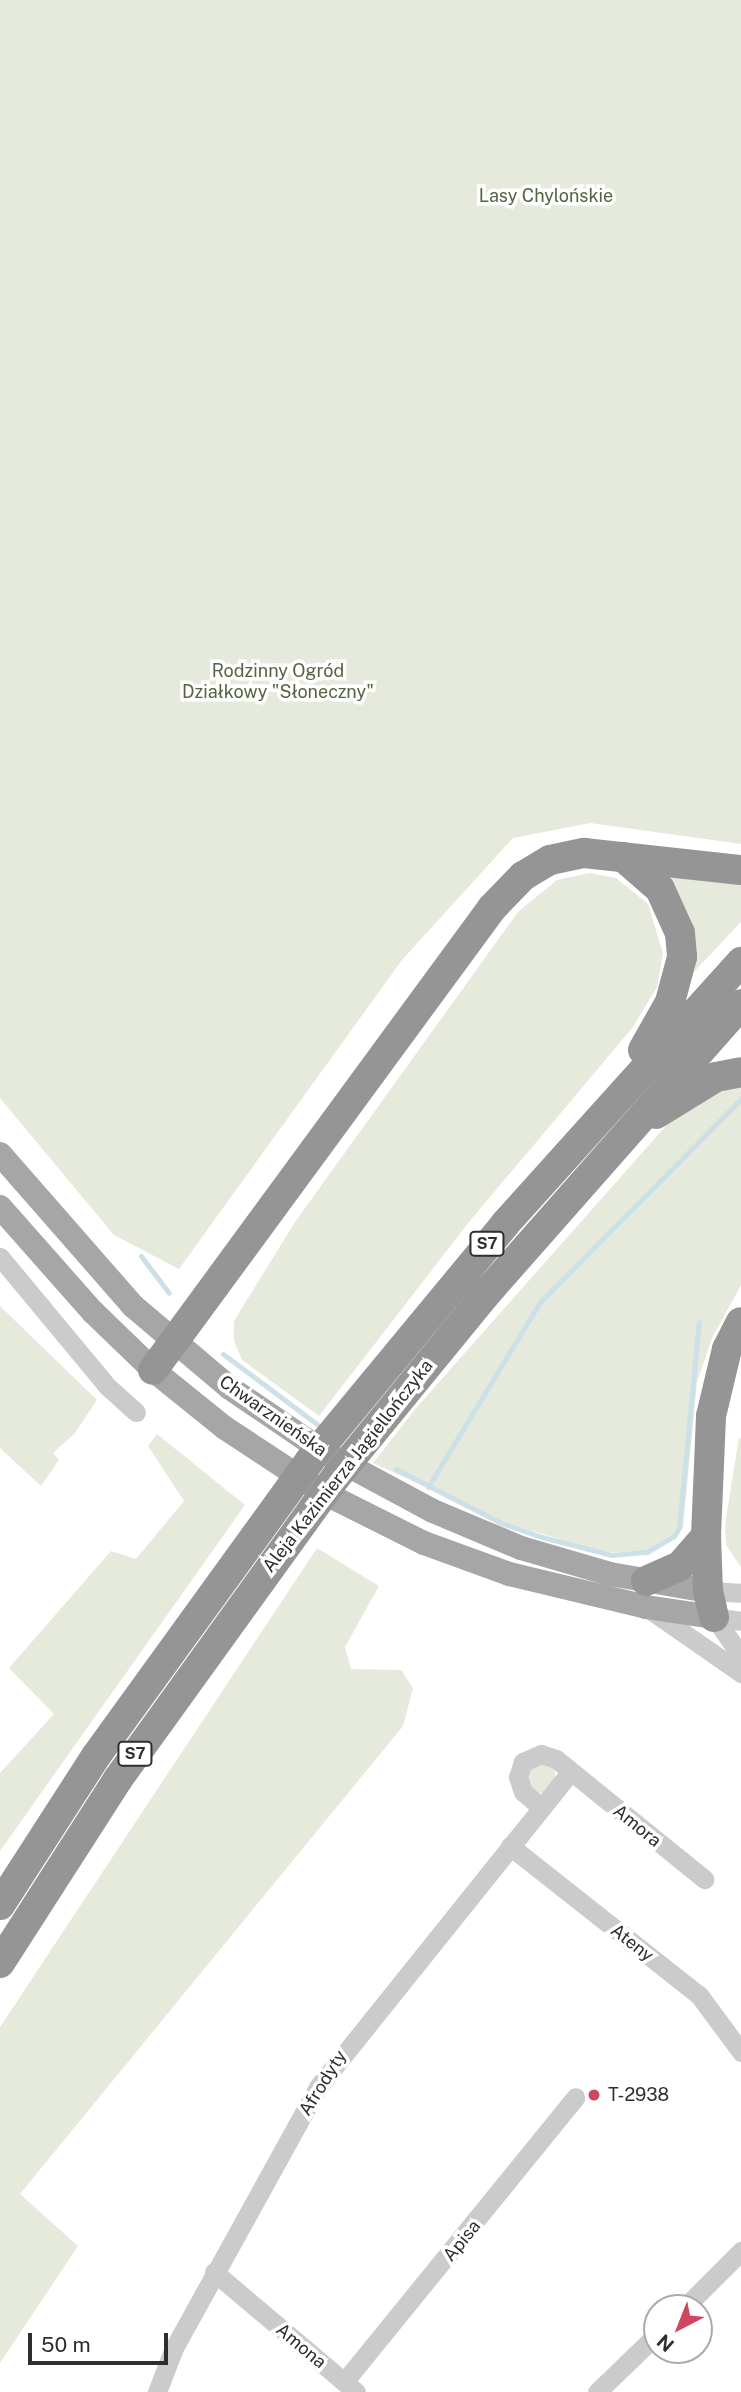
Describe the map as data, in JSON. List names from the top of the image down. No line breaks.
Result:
{"streets":{"highway":["S7","Aleja Kazimierza Jagiellończyka"],"main road":["Chwarznieńska"],"street":["Amora","Ateny","Afrodyty","Apisa","Amona"]},"crossings":[["Amora","Afrodyty"],["Ateny","Afrodyty"],["Afrodyty","Amona"],["Apisa","Amona"]],"parks":["Lasy Chylońskie","Rodzinny Ogród Działkowy \"Słoneczny\""],"places":["T-2938"],"scale_bar":"50 m","north":"bottom left"}
